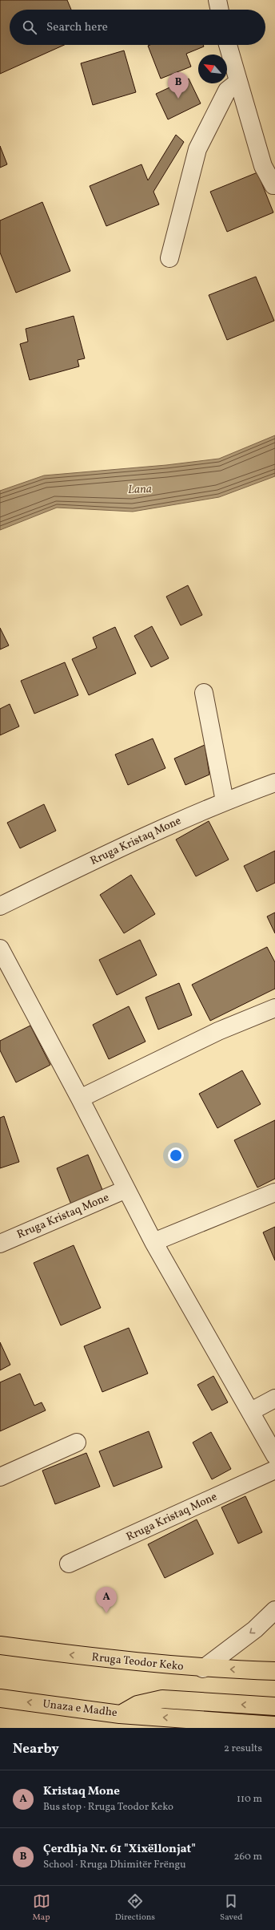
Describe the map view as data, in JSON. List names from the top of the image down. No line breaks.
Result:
{"streets":{"main road":["Rruga Teodor Keko","Unaza e Madhe"],"street":["Rruga Kristaq Mone"]},"water":["Lana"],"north":"top left","page":{"search":"Search here","pins":["B","A"],"heading":["Nearby","2 results"],"list":[{"mark":"A","name":"Kristaq Mone","note":"Bus stop · Rruga Teodor Keko","value":"110 m"},{"mark":"B","name":"Çerdhja Nr. 61 \"Xixëllonjat\"","note":"School · Rruga Dhimitër Frëngu","value":"260 m"}],"nav":["Map","Directions","Saved"]}}
